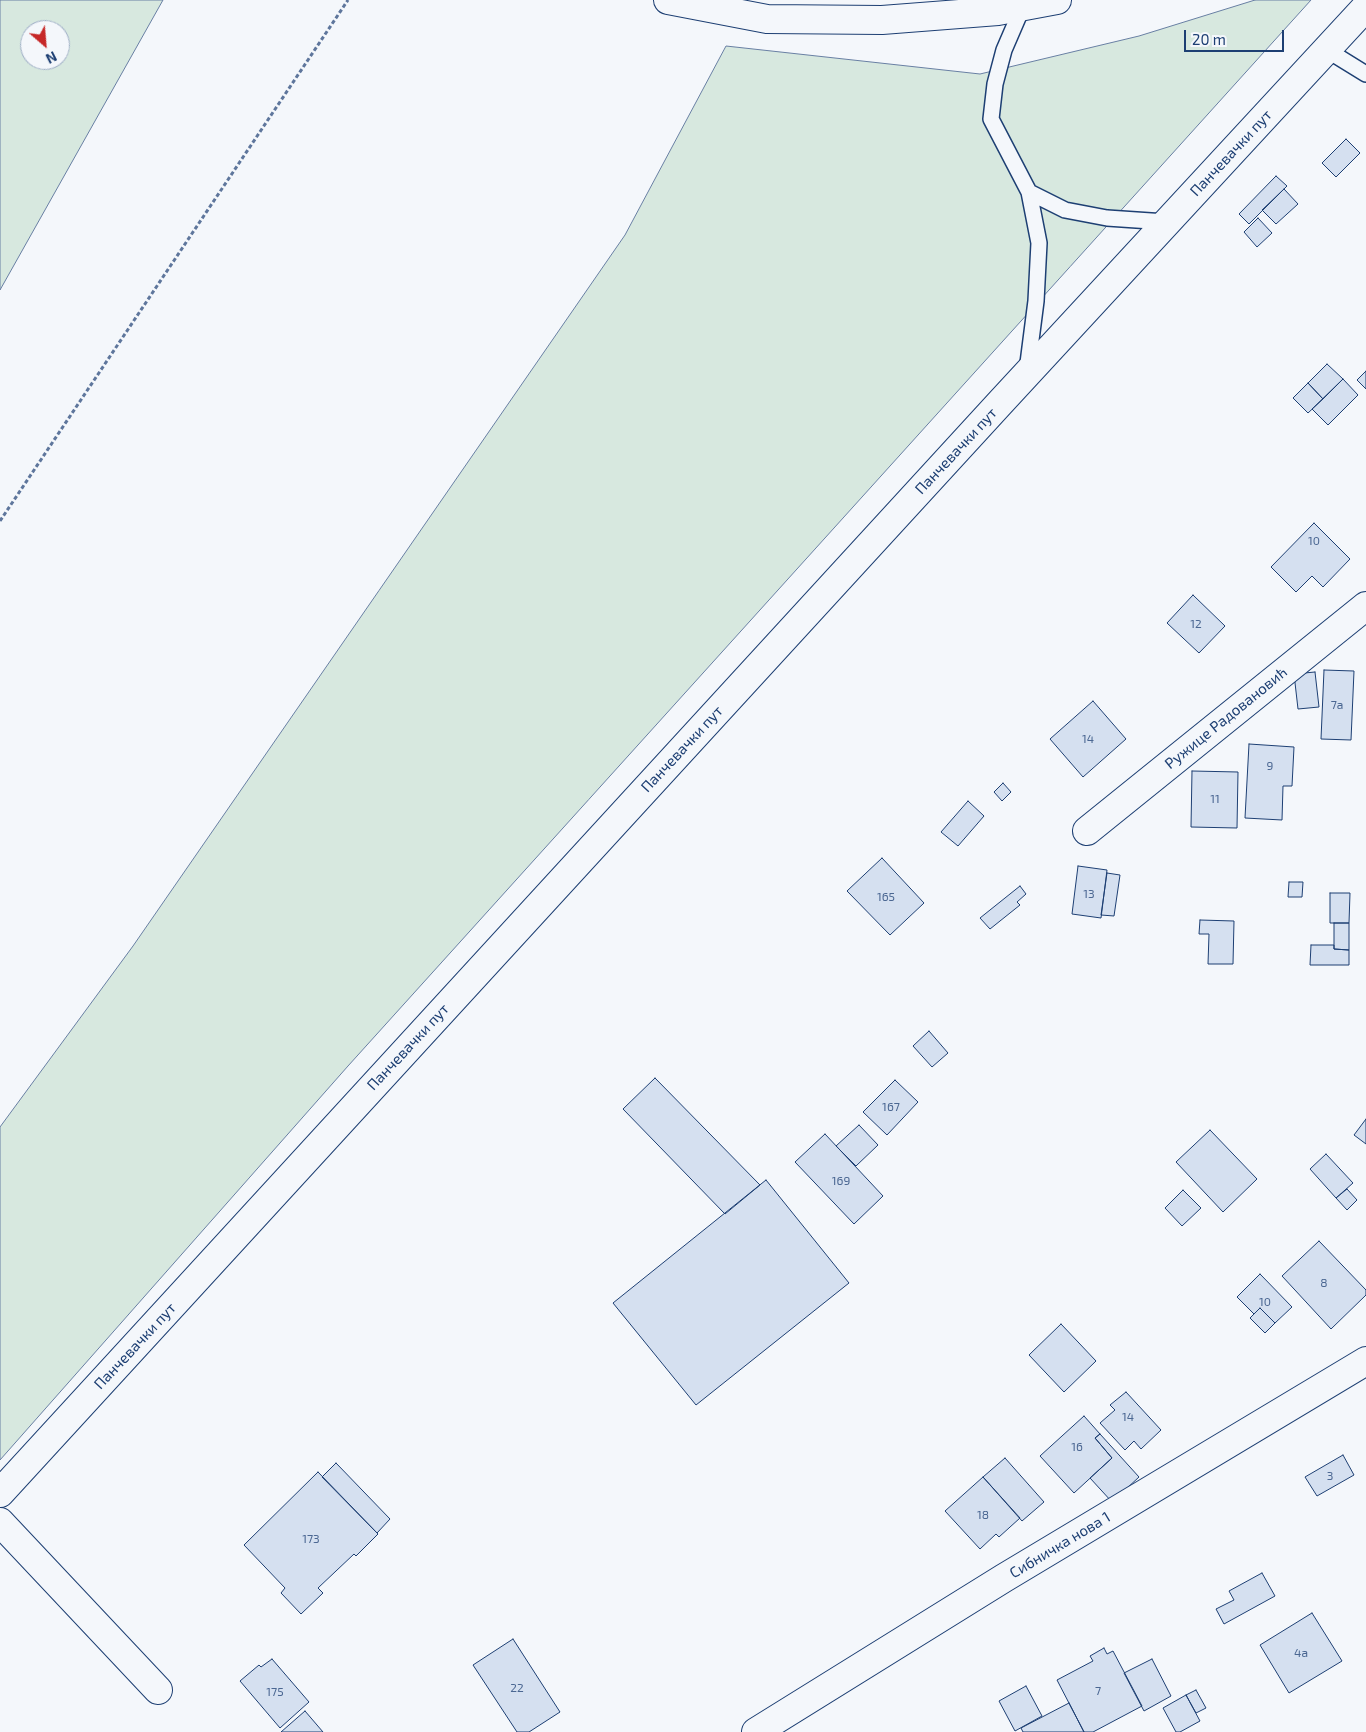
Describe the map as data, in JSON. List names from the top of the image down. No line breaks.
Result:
{"streets":{"main road":["Панчевачки пут","Ружице Радовановић","Сибничка нова 1"]},"house_numbers":["10","12","7a","14","9","11","13","165","167","169","8","10","14","16","3","18","173","4a","22","7","175"],"scale_bar":"20 m","north":"bottom right"}
